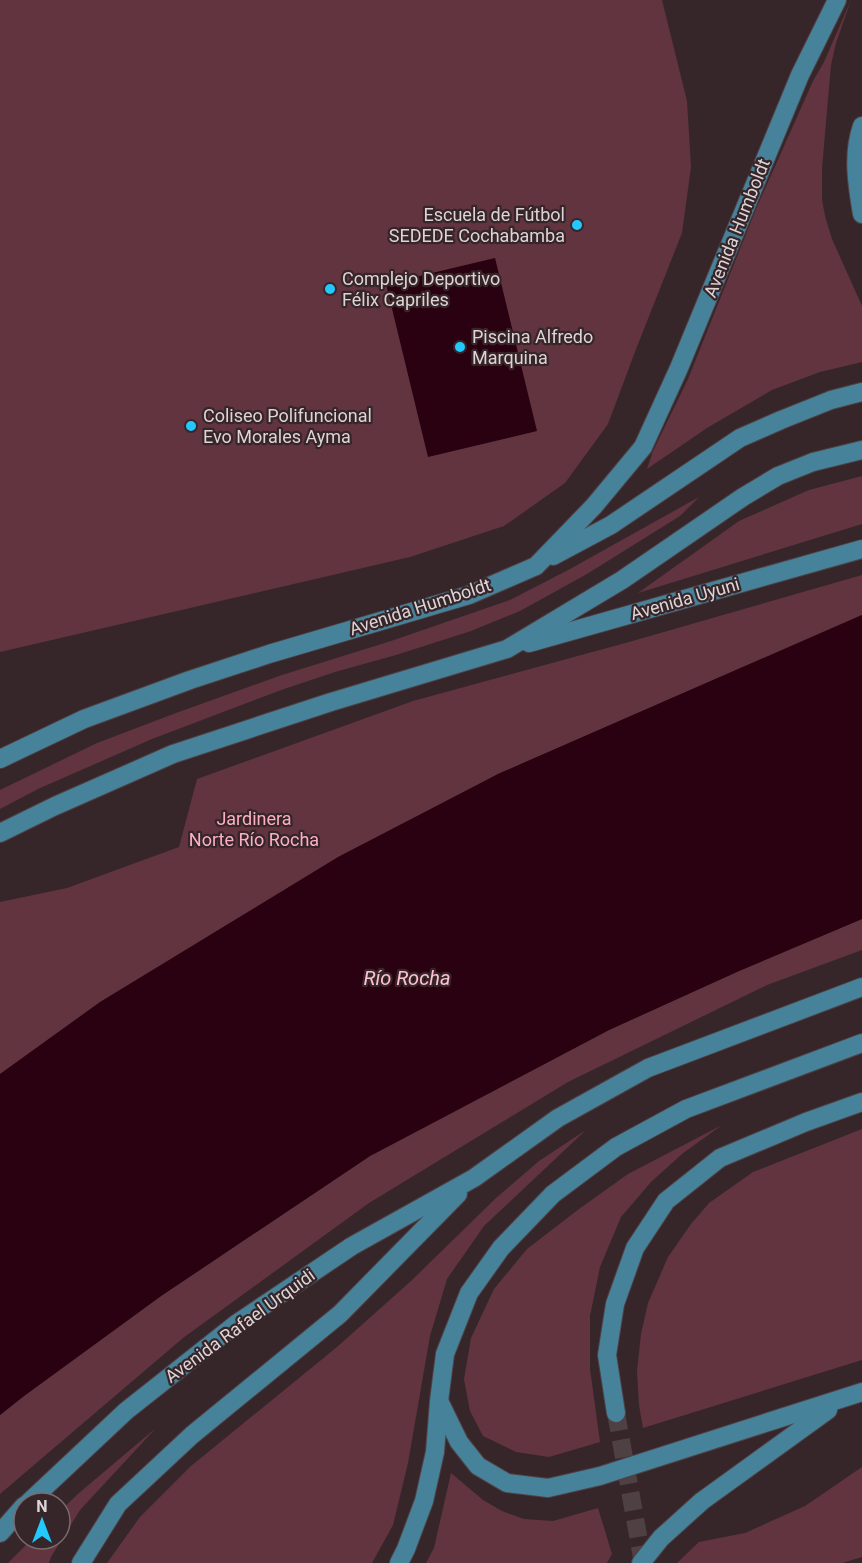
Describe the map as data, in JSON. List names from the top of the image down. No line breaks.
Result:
{"streets":{"main road":["Avenida Humboldt","Avenida Uyuni","Avenida Rafael Urquidi"]},"water":["Río Rocha"],"parks":["Jardinera Norte Río Rocha"],"places":["Escuela de Fútbol SEDEDE Cochabamba","Complejo Deportivo Félix Capriles","Piscina Alfredo Marquina","Coliseo Polifuncional Evo Morales Ayma"],"north":"top"}
